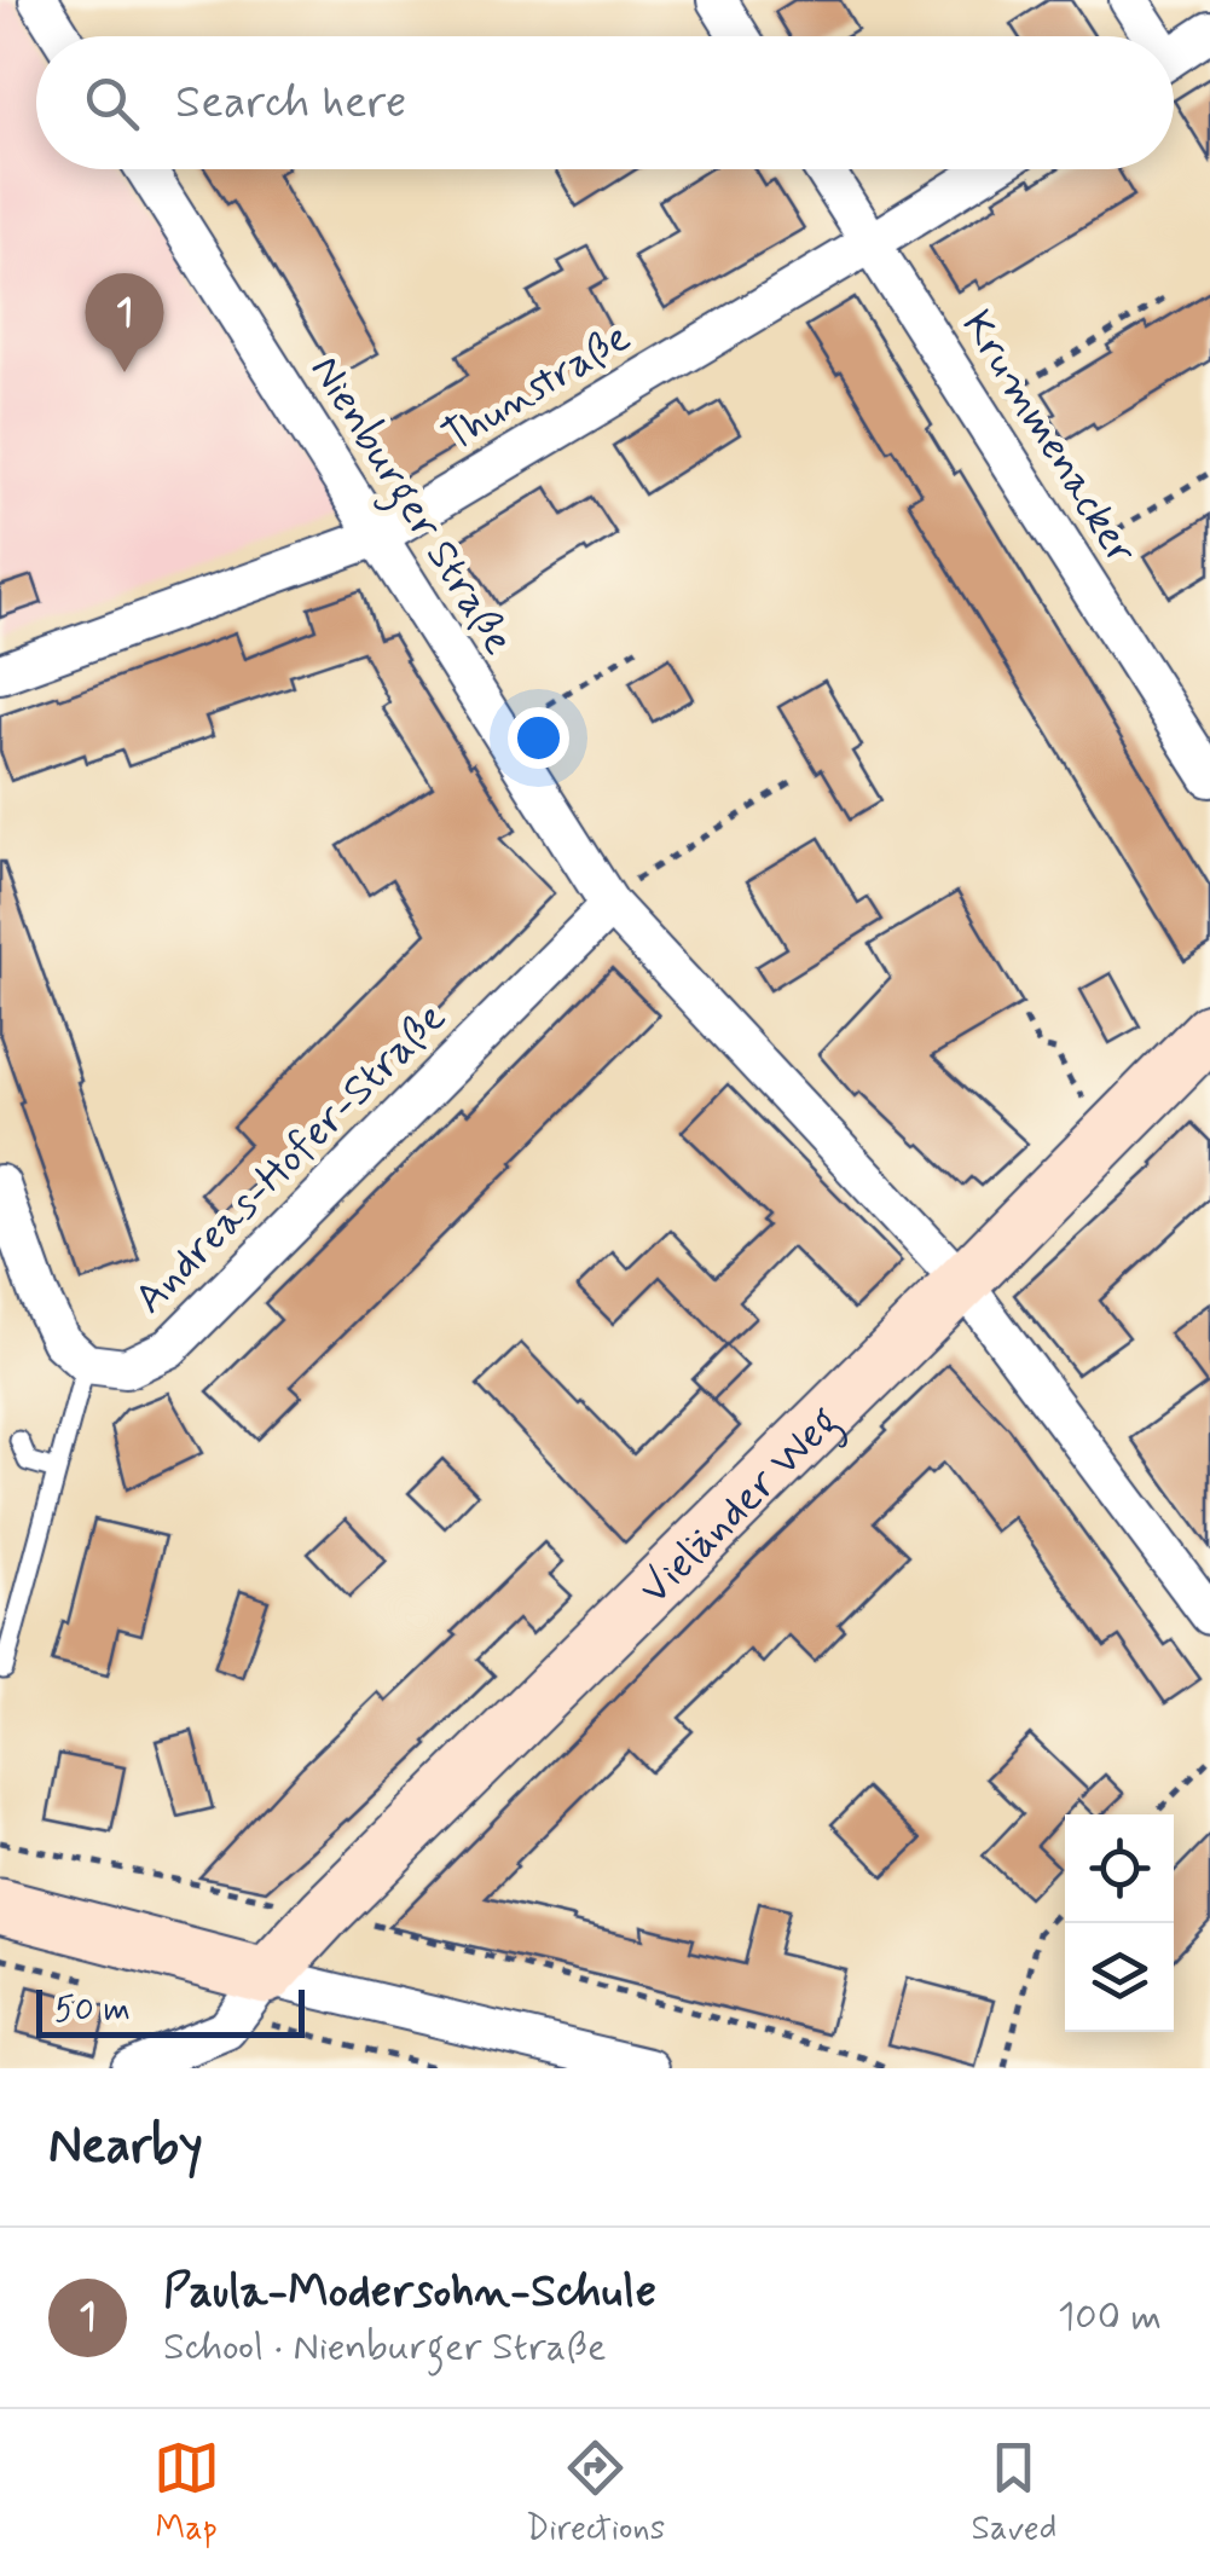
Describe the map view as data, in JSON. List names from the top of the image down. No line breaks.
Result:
{"streets":{"street":["Thunstraße","Krummenacker","Nienburger Straße","Andreas-Hofer-Straße","Vieländer Weg"]},"crossings":[["Thunstraße","Krummenacker"],["Thunstraße","Nienburger Straße"],["Nienburger Straße","Andreas-Hofer-Straße"],["Nienburger Straße","Vieländer Weg"]],"scale_bar":"50 m","page":{"search":"Search here","pins":"1","scale":"50 m","heading":"Nearby","list":[{"mark":"1","name":"Paula-Modersohn-Schule","note":"School · Nienburger Straße","value":"100 m"}],"nav":["Map","Directions","Saved"]}}
